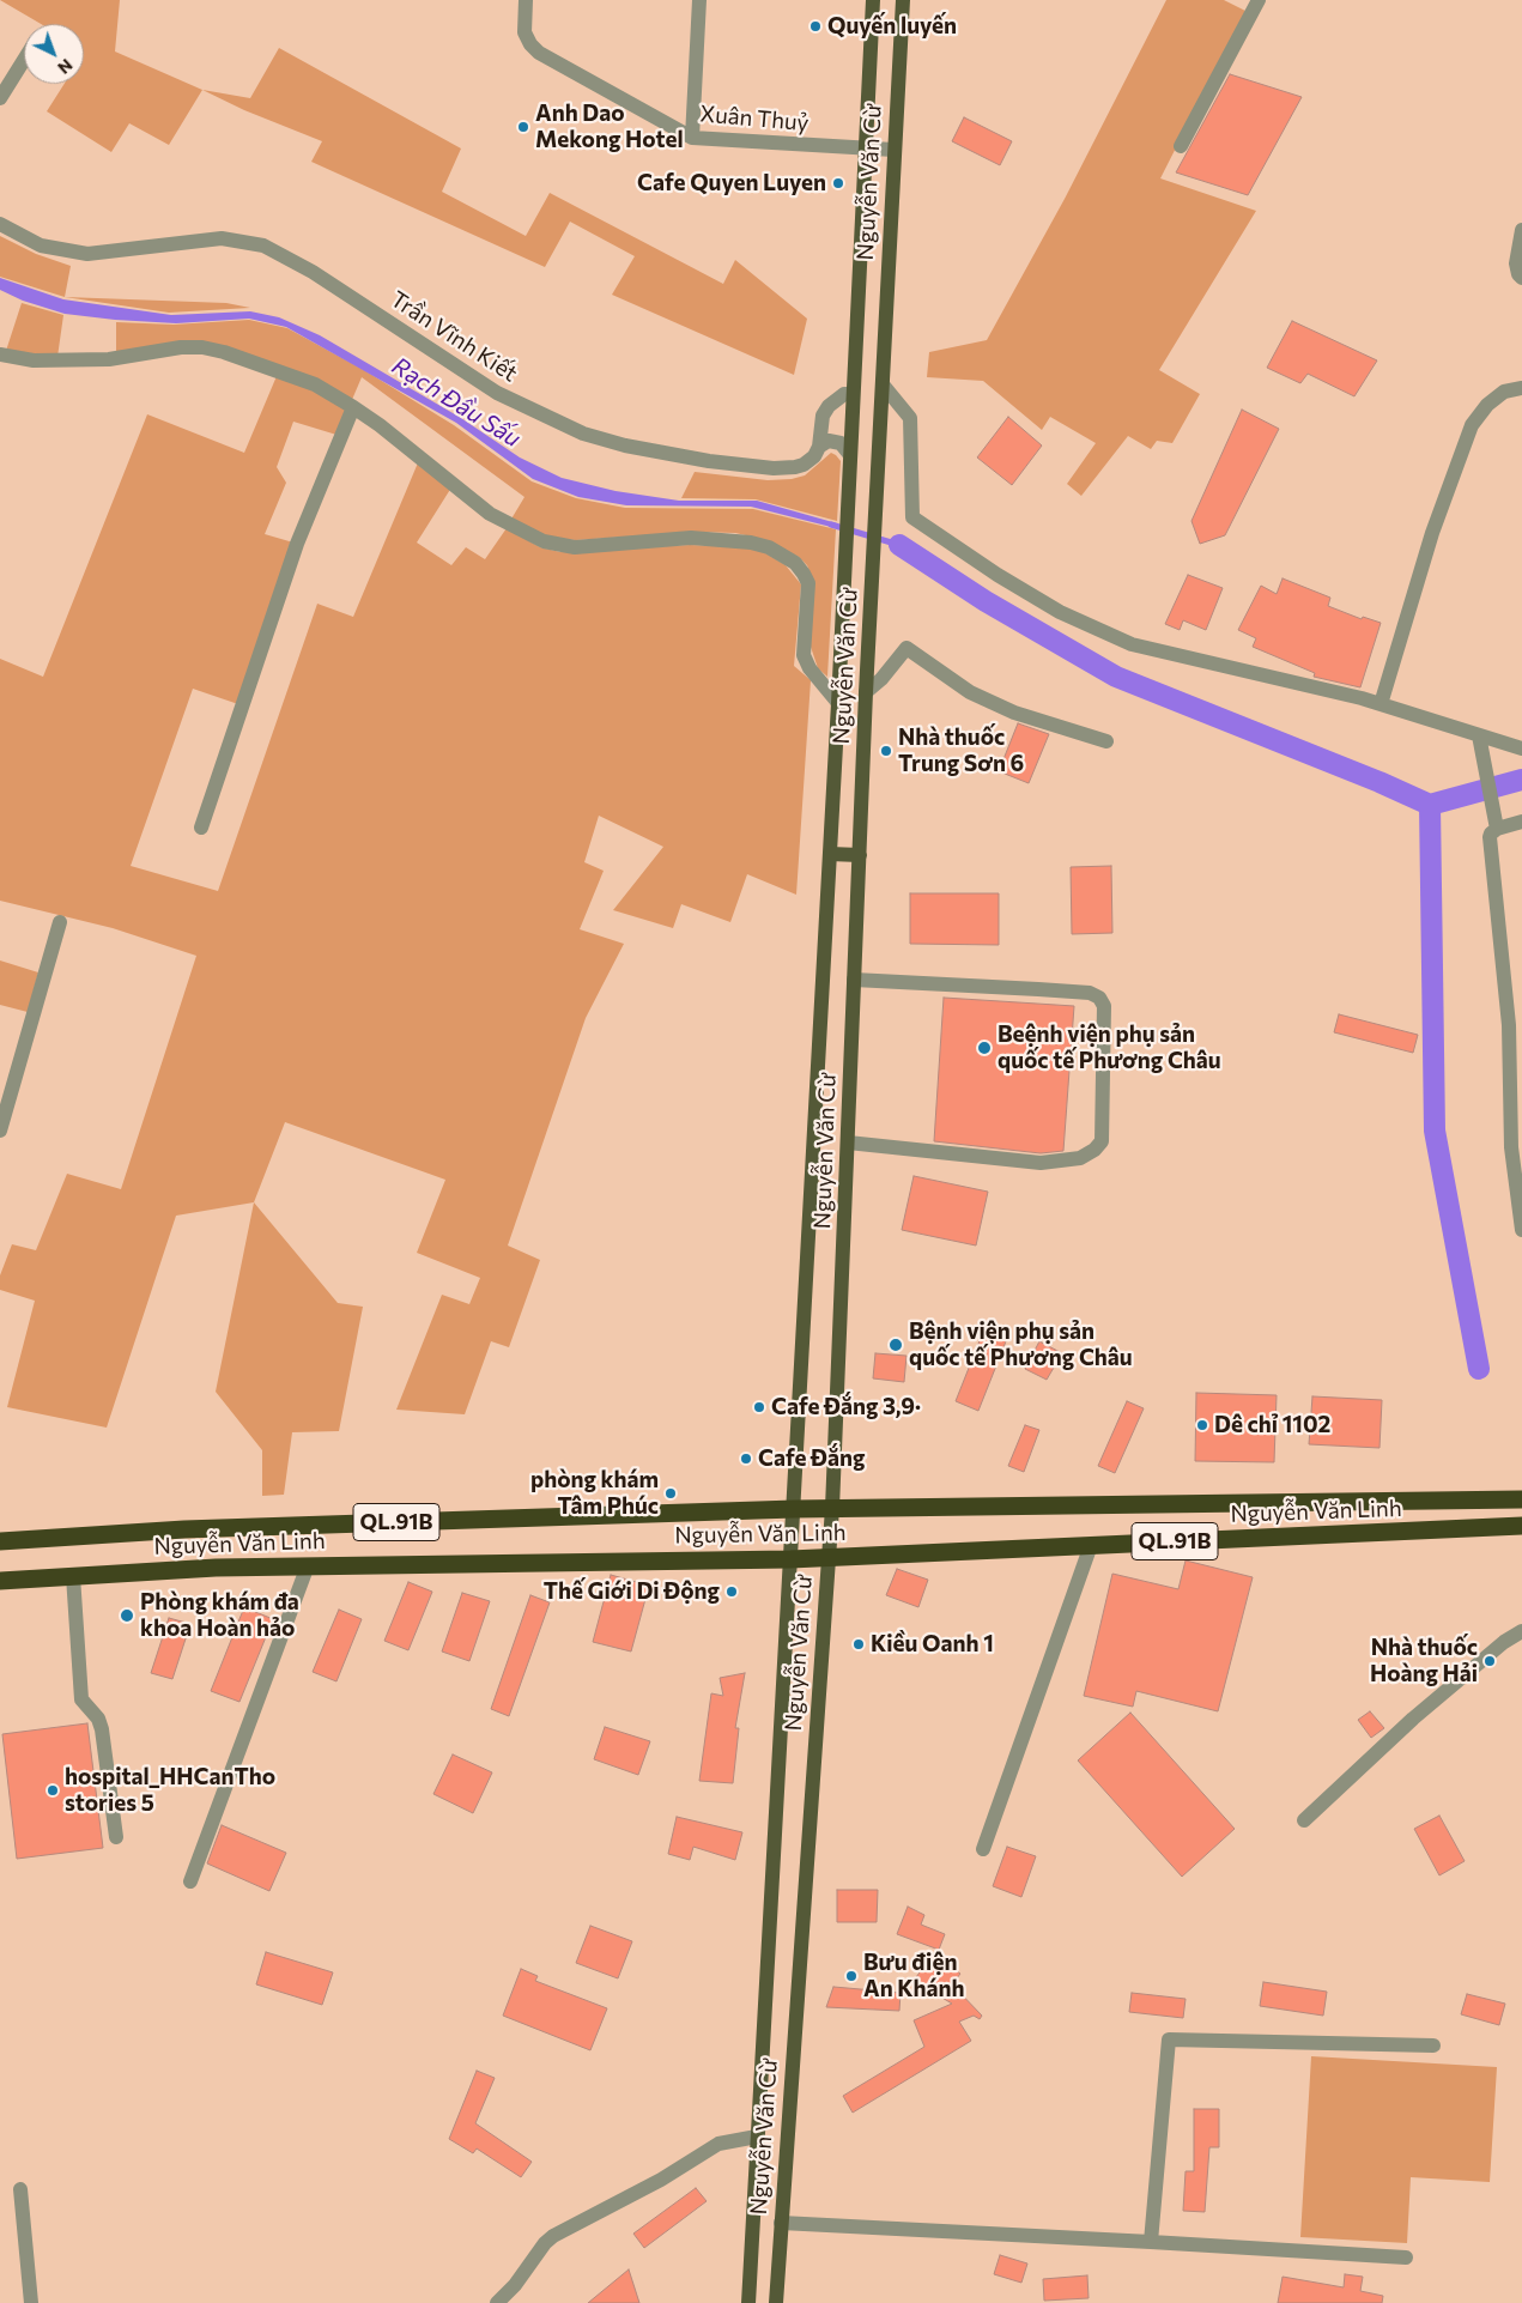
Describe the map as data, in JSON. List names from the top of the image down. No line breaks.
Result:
{"streets":{"highway":["Nguyễn Văn Linh","QL.91B"],"main road":["Nguyễn Văn Cừ"],"street":["Xuân Thuỷ","Trần Vĩnh Kiết"]},"crossings":[["Xuân Thuỷ","Nguyễn Văn Cừ"],["Nguyễn Văn Cừ","Nguyễn Văn Linh"]],"water":["Rạch Đầu Sấu"],"places":["Quyến luyến","Anh Dao Mekong Hotel","Cafe Quyen Luyen","Nhà thuốc Trung Sơn 6","Beệnh viện phụ sản quốc tế Phương Châu","Bệnh viện phụ sản quốc tế Phương Châu","Cafe Đắng 3,9·","Dê chỉ 1102","Cafe Đắng","phòng khám Tâm Phúc","Thế Giới Di Động","Phòng khám đa khoa Hoàn hảo","Kiều Oanh 1","Nhà thuốc Hoàng Hải","hospital_HHCanTho stories 5","Bưu điện An Khánh"],"north":"bottom right"}
